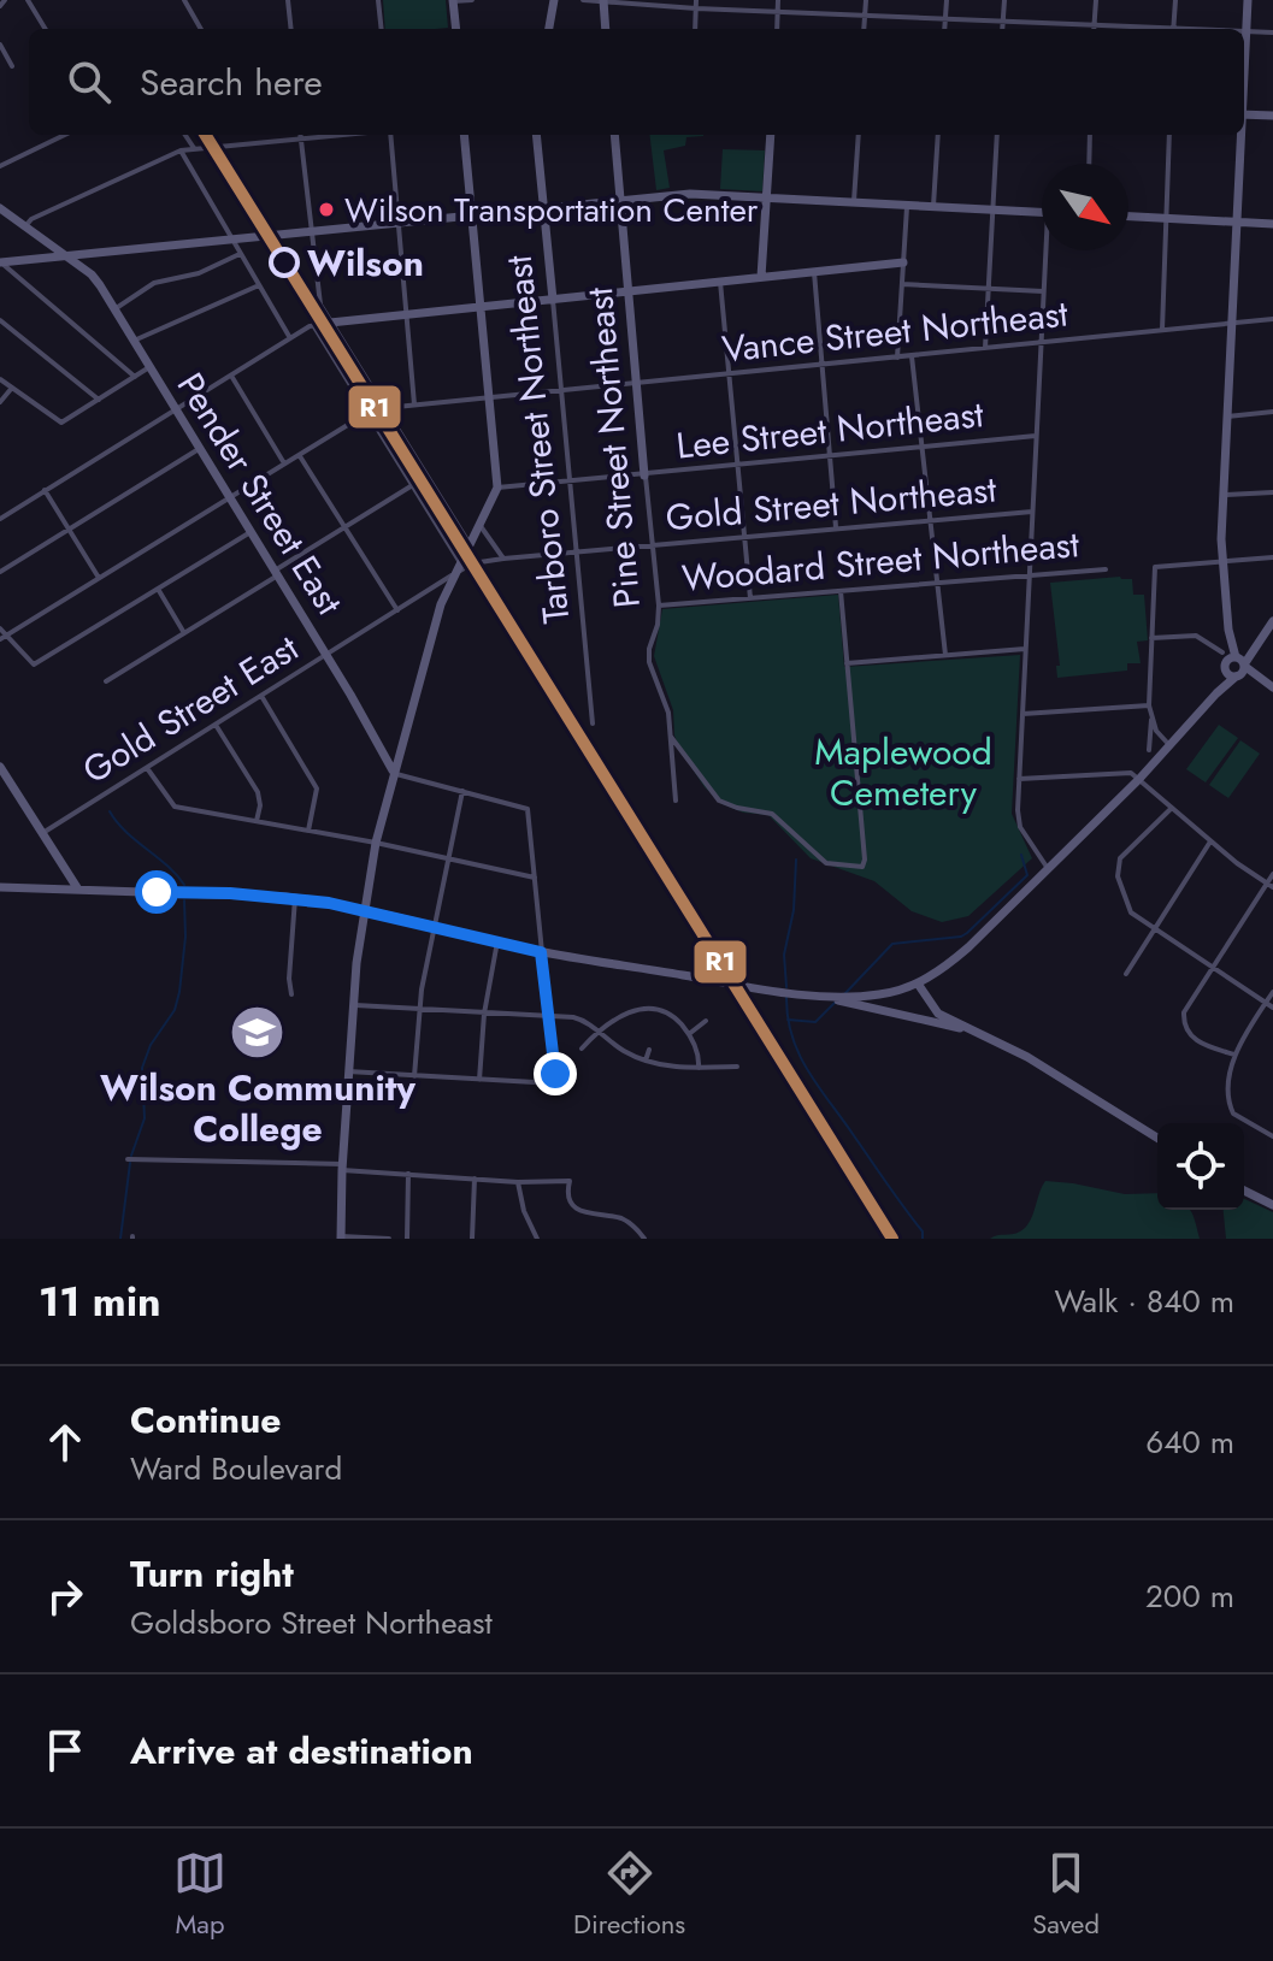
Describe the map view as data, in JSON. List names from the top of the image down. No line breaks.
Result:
{"streets":{"main road":["Tarboro Street Northeast","Pine Street Northeast","Pender Street East"],"street":["Vance Street Northeast","Lee Street Northeast","Gold Street Northeast","Woodard Street Northeast","Gold Street East"]},"crossings":[["Vance Street Northeast","Tarboro Street Northeast"],["Vance Street Northeast","Pine Street Northeast"],["Vance Street Northeast","Pender Street East"],["Lee Street Northeast","Tarboro Street Northeast"],["Lee Street Northeast","Pine Street Northeast"],["Tarboro Street Northeast","Gold Street Northeast"],["Tarboro Street Northeast","Gold Street East"],["Pine Street Northeast","Gold Street Northeast"],["Pine Street Northeast","Woodard Street Northeast"],["Pender Street East","Gold Street East"],["Gold Street Northeast","Gold Street East"]],"parks":["Maplewood Cemetery"],"places":{"other":["Wilson Transportation Center","Wilson"],"school or university":["Wilson Community College"]},"lines":["transit line R1"],"north":"bottom right","page":{"search":"Search here","heading":["11 min","Walk · 840 m"],"list":[["Continue","Ward Boulevard","640 m"],["Turn right","Goldsboro Street Northeast","200 m"],"Arrive at destination"],"nav":["Map","Directions","Saved"]}}
